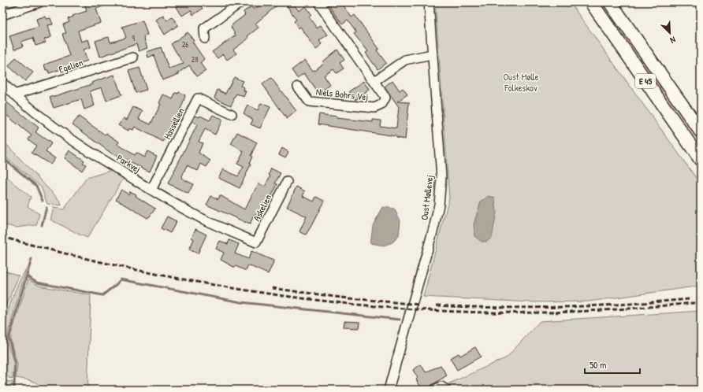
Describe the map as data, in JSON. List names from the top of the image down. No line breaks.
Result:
{"streets":{"highway":["E 45"],"street":["Egelien","Niels Bohrs Vej","Hassellien","Parkvej","Oust Møllevej","Askelien"]},"crossings":[["Egelien","Parkvej"],["Niels Bohrs Vej","Oust Møllevej"],["Hassellien","Parkvej"],["Parkvej","Askelien"]],"parks":["Oust Mølle Folkeskov"],"house_numbers":["9","26","28"],"scale_bar":"50 m","north":"bottom right"}
